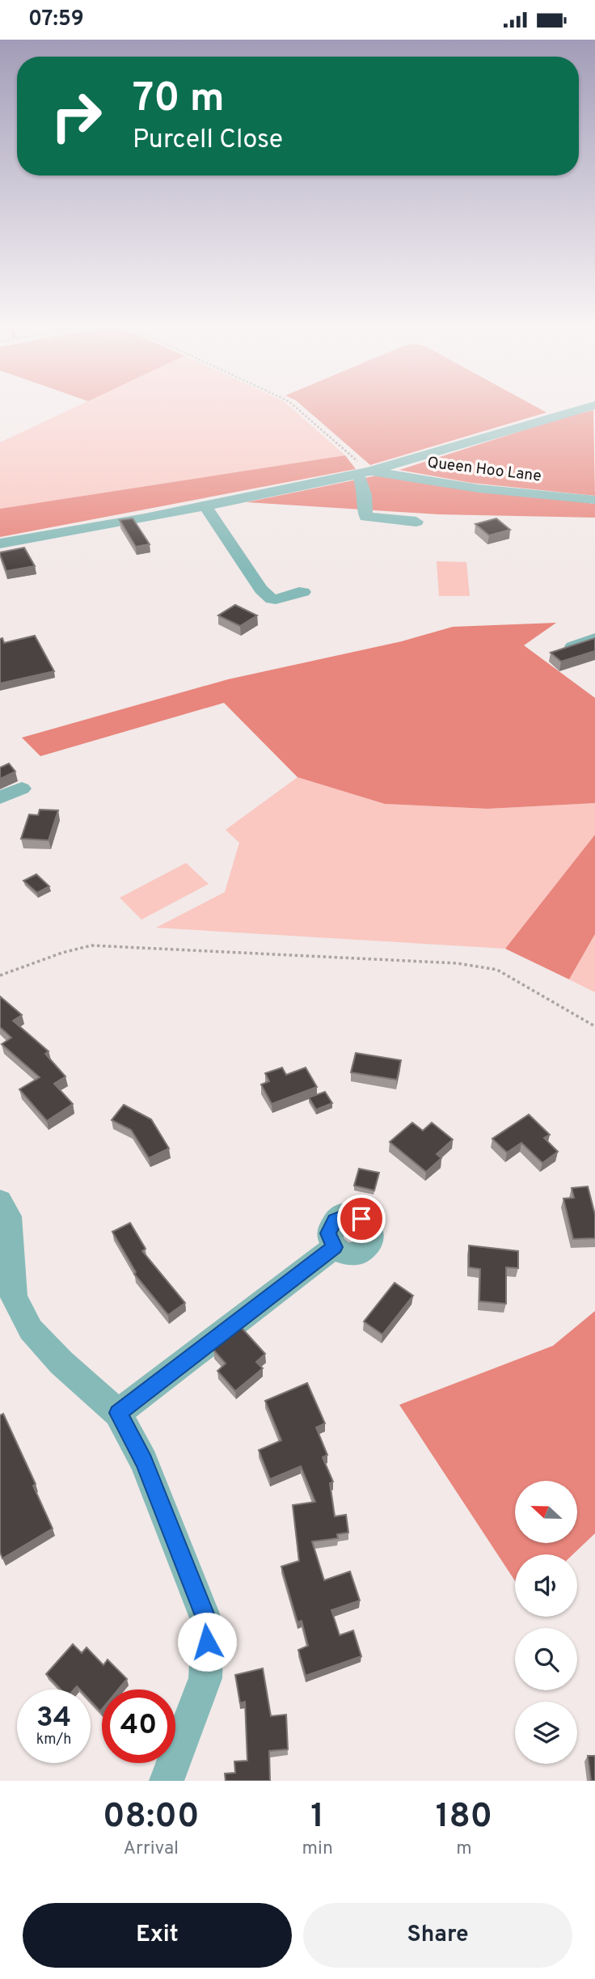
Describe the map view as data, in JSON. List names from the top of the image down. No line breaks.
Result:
{"streets":{"street":["Queen Hoo Lane"]},"north":"left","page":{"status":"07:59","turn":["70 m","Purcell Close"],"speed":"34 km/h","limit":"40","eta":["08:00","Arrival","1","min","180","m"],"buttons":["Exit","Share"]}}
